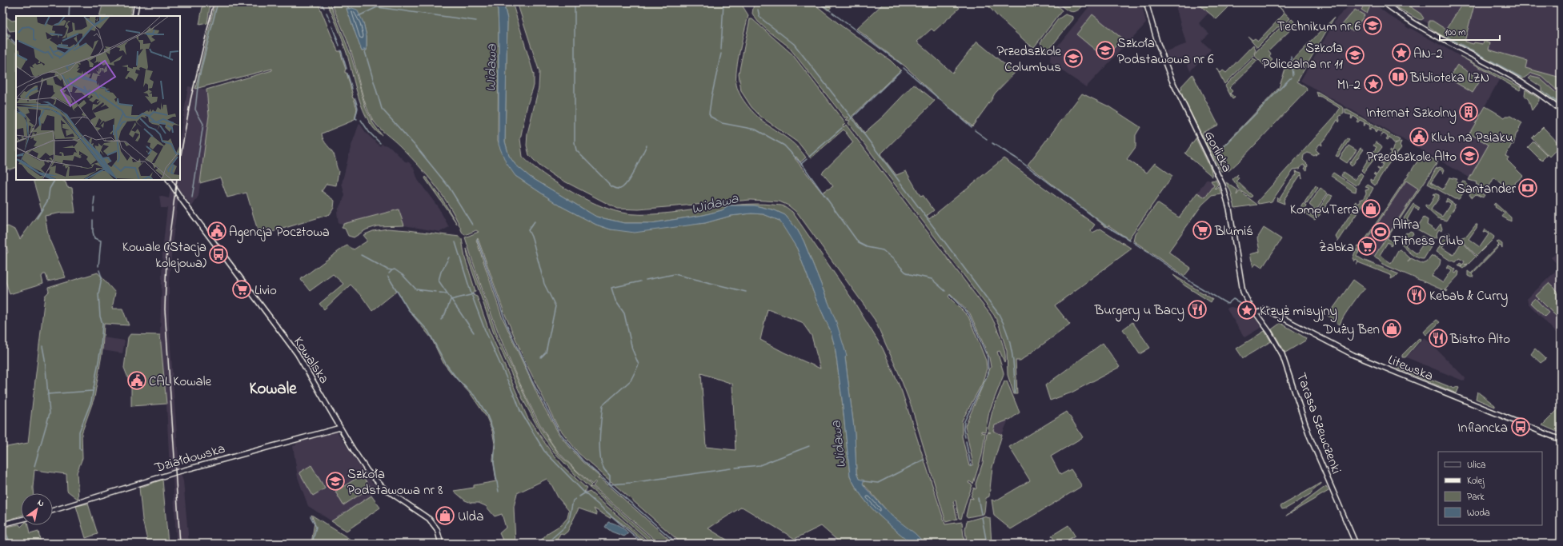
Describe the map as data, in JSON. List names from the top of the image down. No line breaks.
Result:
{"streets":{"street":["Gorlicka","Kowalska","Litewska","Tarasa Szewczenki","Działdowska"]},"crossings":[["Gorlicka","Litewska"],["Gorlicka","Tarasa Szewczenki"],["Kowalska","Działdowska"],["Litewska","Tarasa Szewczenki"]],"districts":["Kowale"],"water":["Widawa"],"places":{"school or university":["Technikum nr 6","Szkoła Podstawowa nr 6","Szkoła Policealna nr 11","Przedszkole Columbus","Przedszkole Alto","Szkoła Podstawowa nr 8"],"place":["AN-2","MI-2","Krzyż misyjny"],"library":["Biblioteka LZN"],"building":["Internat Szkolny"],"public building":["Klub na Psiaku","Agencja Pocztowa","CAL Kowale"],"bank":["Santander"],"shop":["KompuTerra","Duży Ben","Ulda"],"supermarket":["Blumiś","Żabka","Livio"],"sports":["Altra Fitness Club"],"bus stop":["Kowale (Stacja kolejowa)","Inflancka"],"restaurant":["Kebab & Curry","Burgery u Bacy","Bistro Alto"]},"legend":["Ulica","Kolej","Park","Woda"],"scale_bar":"100 m","north":"top right"}
